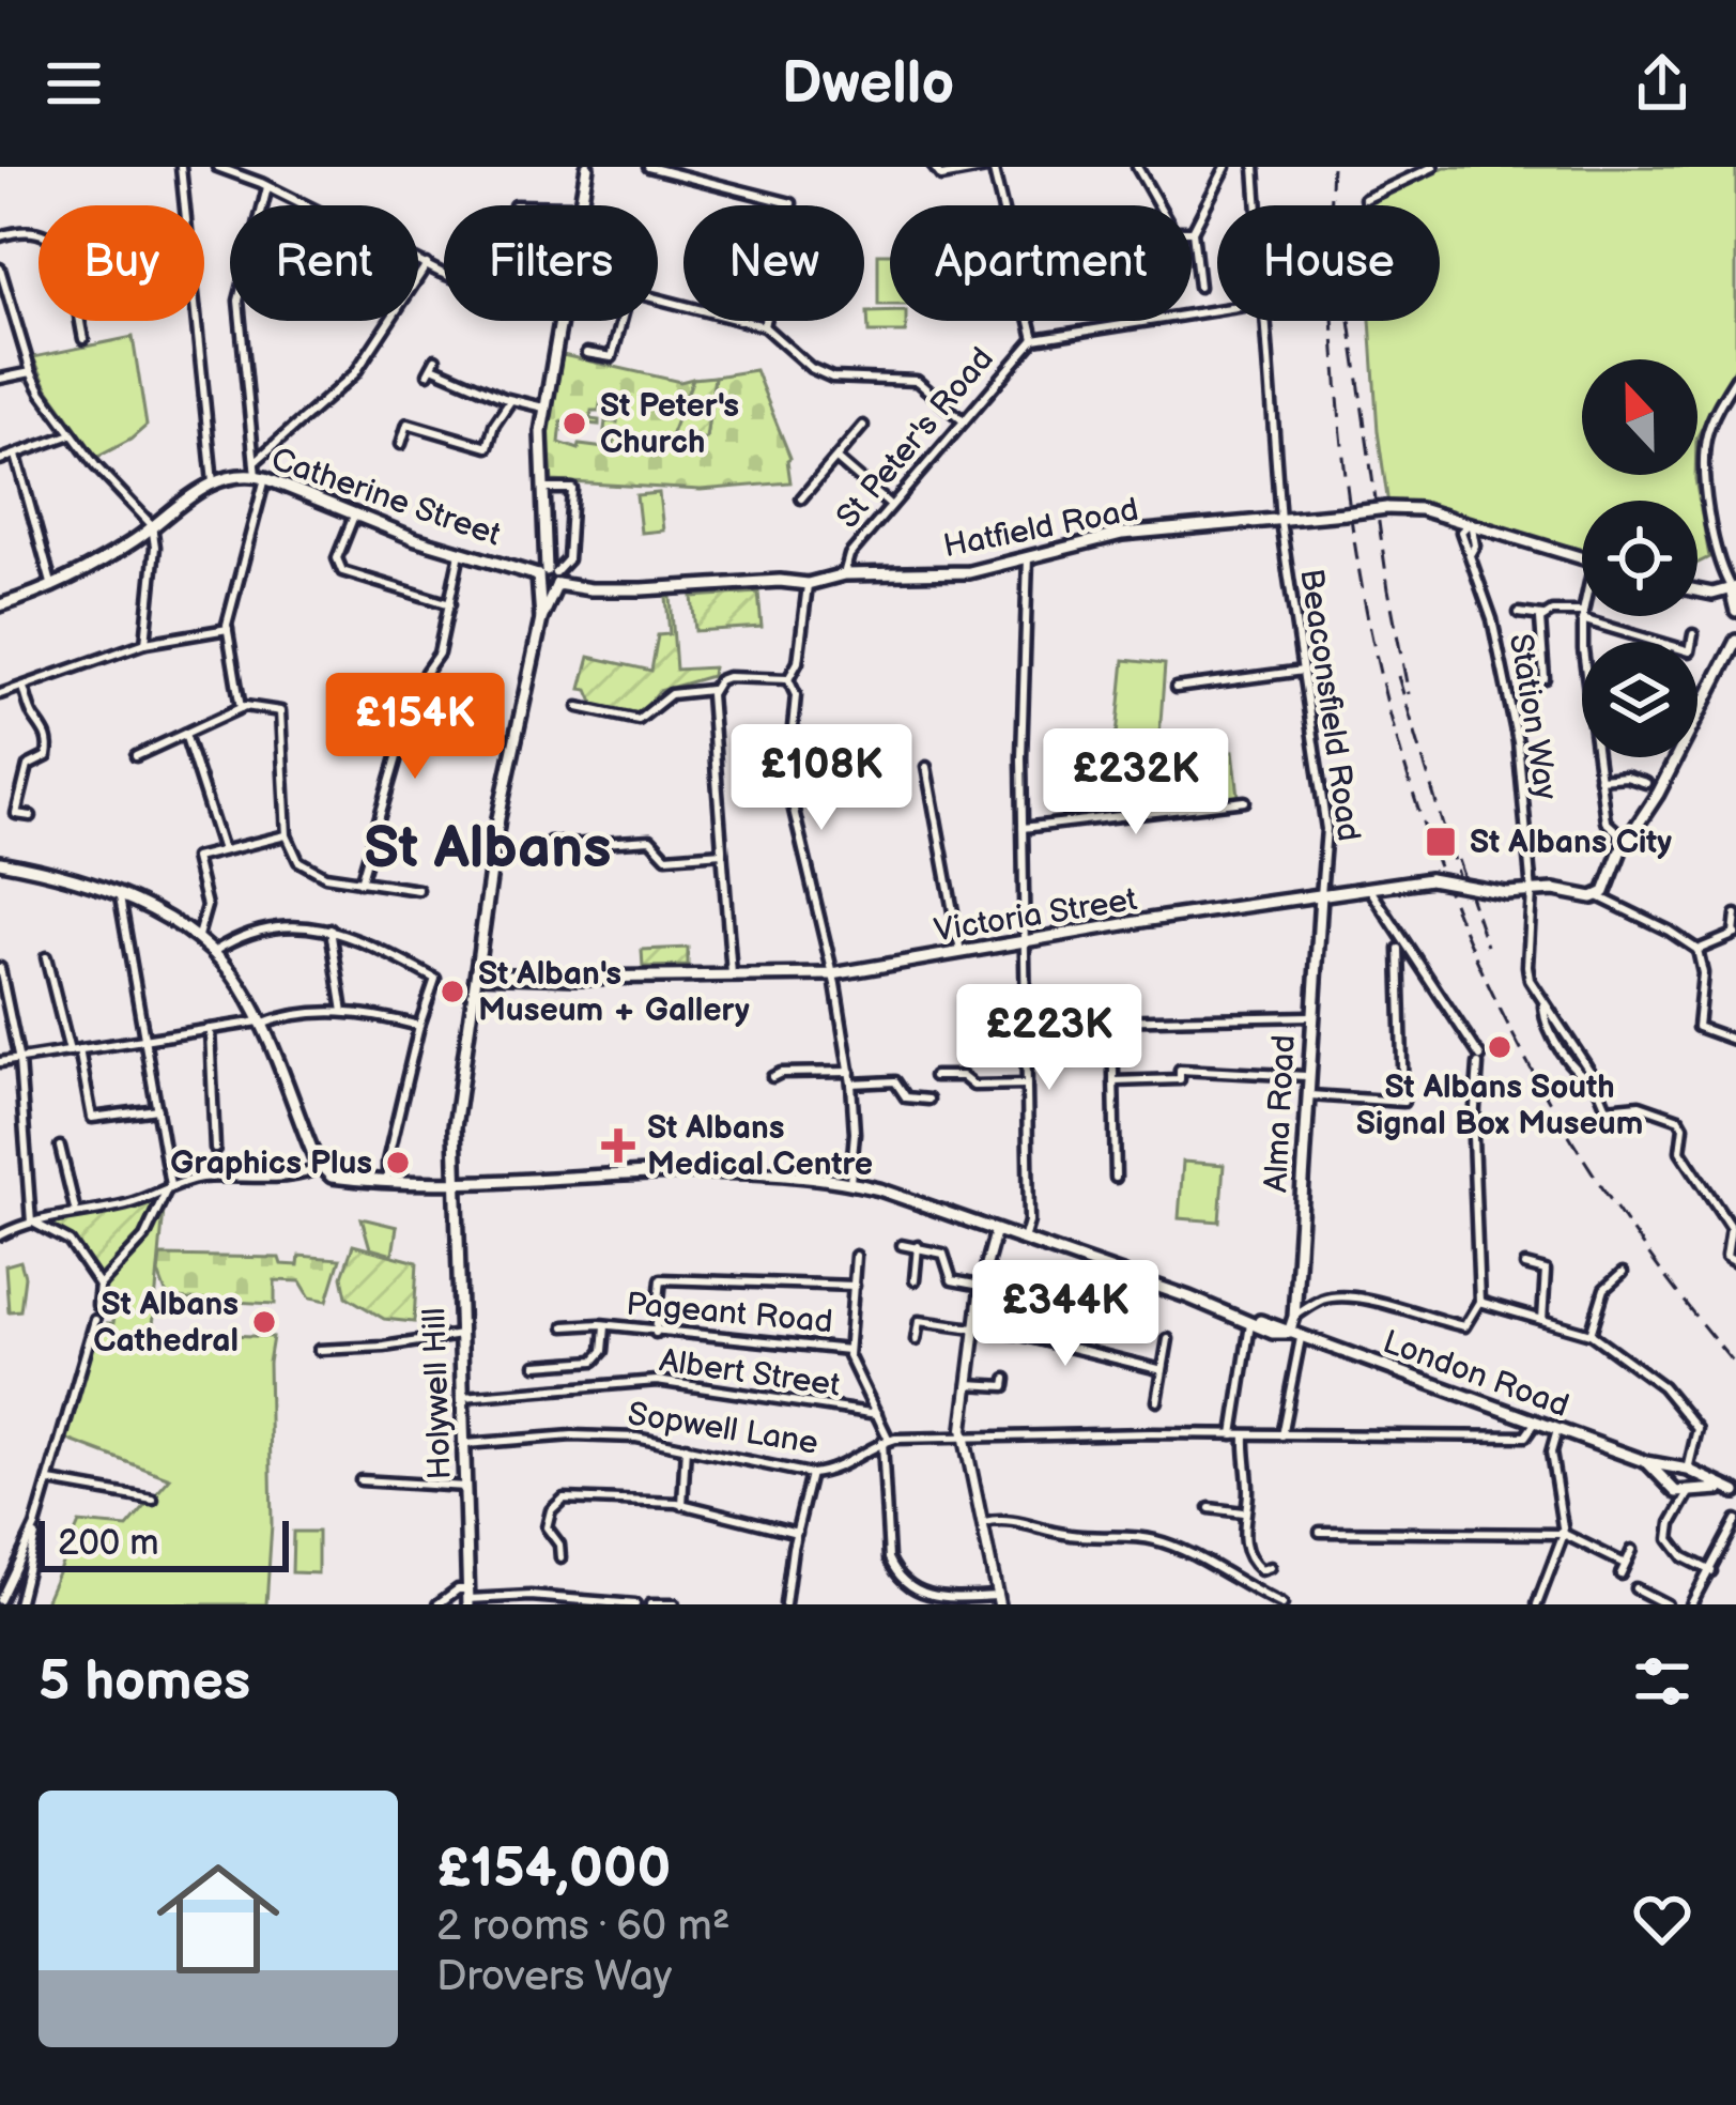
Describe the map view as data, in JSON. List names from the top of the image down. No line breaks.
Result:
{"streets":{"main road":["Catherine Street","Hatfield Road","Victoria Street","Alma Road","London Road","Holywell Hill"],"street":["St Peter's Road","Beaconsfield Road","Station Way","Pageant Road","Albert Street","Sopwell Lane"]},"crossings":[["St Peter's Road","Hatfield Road"],["Catherine Street","Hatfield Road"],["Catherine Street","Holywell Hill"],["Hatfield Road","Beaconsfield Road"],["Hatfield Road","Station Way"],["Hatfield Road","Holywell Hill"],["Beaconsfield Road","Victoria Street"],["Beaconsfield Road","Alma Road"],["Station Way","Victoria Street"],["Victoria Street","Alma Road"],["Victoria Street","Holywell Hill"],["Alma Road","London Road"],["Albert Street","Holywell Hill"],["London Road","Holywell Hill"],["Holywell Hill","Sopwell Lane"]],"districts":["St Albans"],"places":{"other":["St Peter's Church","St Alban's Museum + Gallery","St Albans South Signal Box Museum","Graphics Plus","St Albans Cathedral"],"transit":["St Albans City"],"health":["St Albans Medical Centre"]},"scale_bar":"200 m","north":"top","page":{"header":"Dwello","chip":["Buy","Rent","Filters","New","Apartment","House"],"price":["£154K","£108K","£232K","£223K","£344K"],"scale":"200 m","heading":"5 homes","list":[{"name":"£154,000","note":"2 rooms · 60 m² · Drovers Way"}]}}
